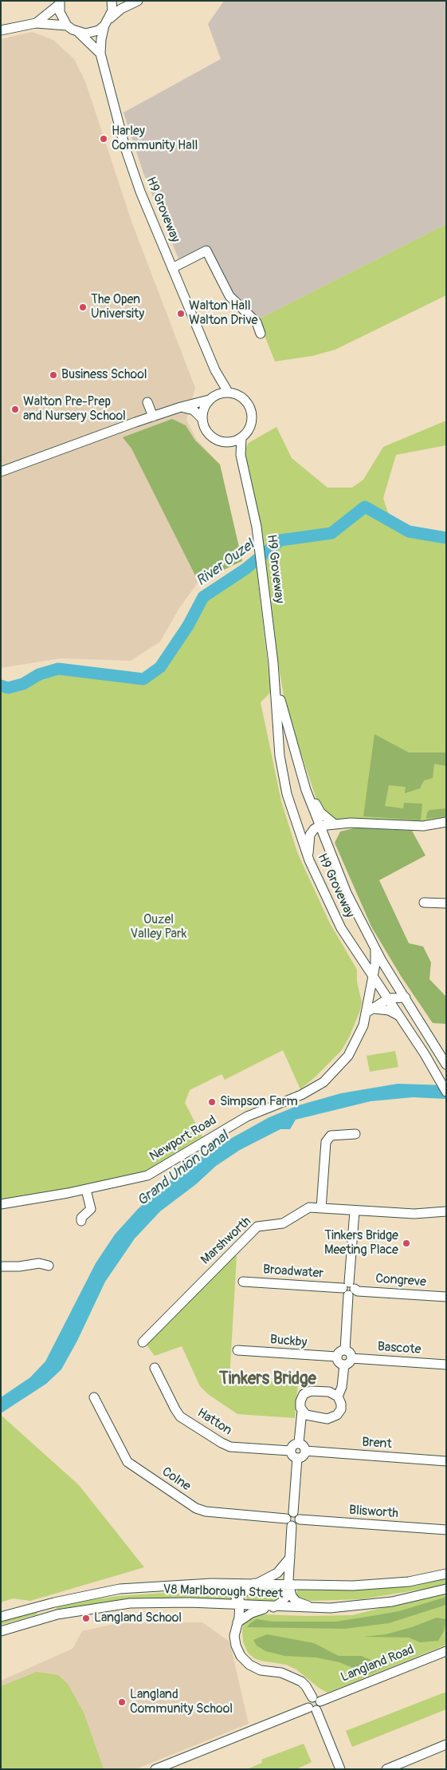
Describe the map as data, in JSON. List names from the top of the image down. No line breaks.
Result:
{"streets":{"street":["H9 Groveway","Newport Road","Marshworth","Broadwater","Congreve","Buckby","Bascote","Hatton","Brent","Colne","Blisworth","V8 Marlborough Street","Langland Road"]},"crossings":[["H9 Groveway","Newport Road"],["Broadwater","Congreve"],["Buckby","Bascote"],["Hatton","Brent"],["Colne","Blisworth"]],"districts":["Tinkers Bridge"],"water":["River Ouzel","Grand Union Canal"],"parks":["Ouzel Valley Park"],"places":["Harley Community Hall","The Open University","Walton Hall Walton Drive","Business School","Walton Pre-Prep and Nursery School","Simpson Farm","Tinkers Bridge Meeting Place","Langland School","Langland Community School"]}
